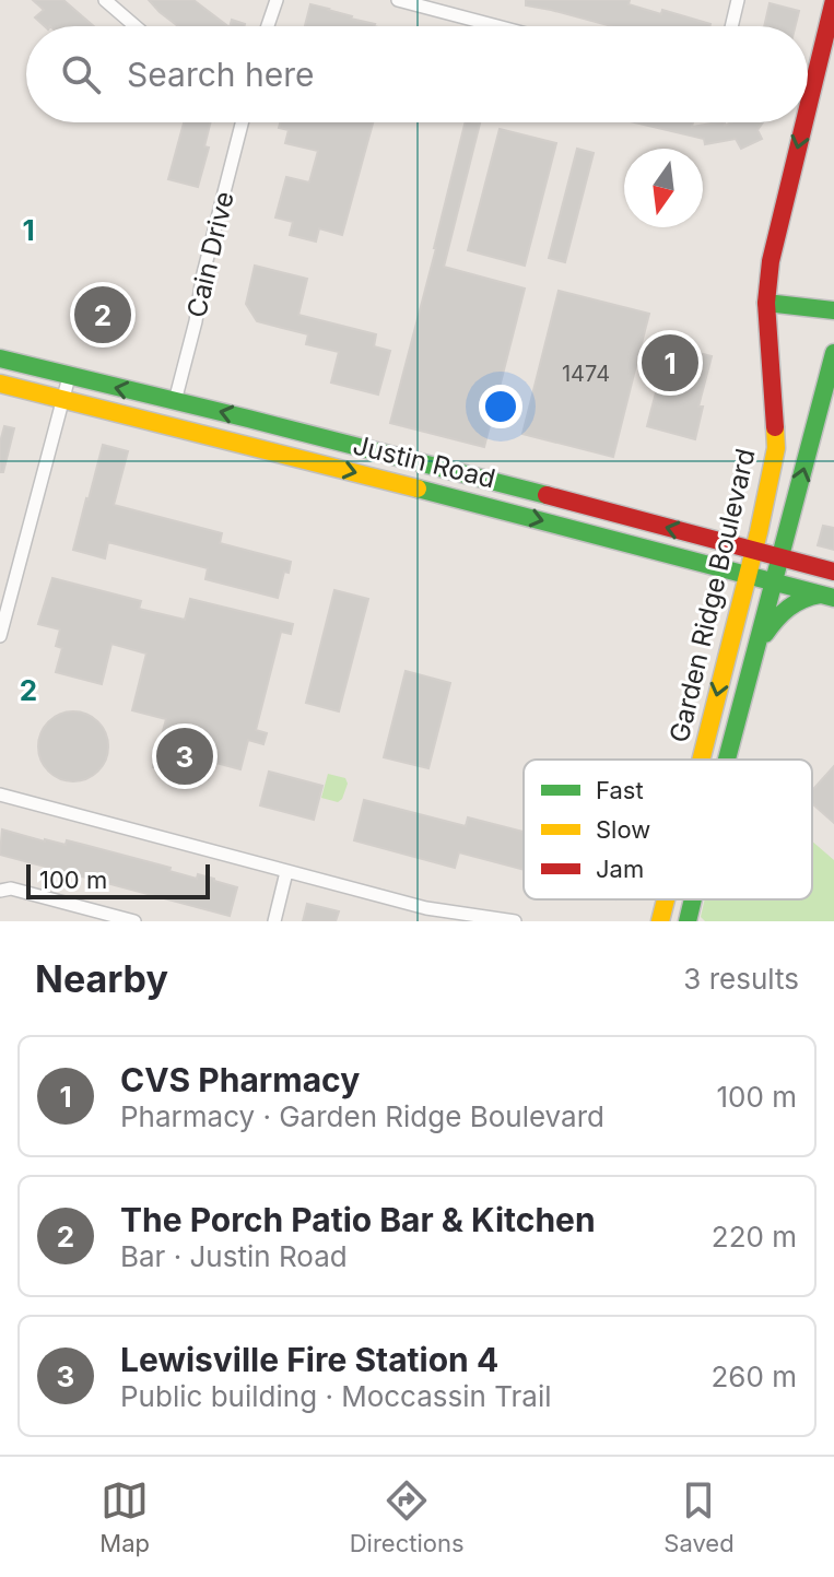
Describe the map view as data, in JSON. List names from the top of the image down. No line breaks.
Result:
{"streets":{"main road":["Justin Road","Garden Ridge Boulevard"],"street":["Cain Drive"]},"crossings":[["Cain Drive","Justin Road"],["Justin Road","Garden Ridge Boulevard"]],"house_numbers":["1474"],"legend":["Fast","Slow","Jam"],"scale_bar":"100 m","north":"bottom","page":{"search":"Search here","pins":["2","1","3"],"scale":"100 m","heading":["Nearby","3 results"],"list":[{"mark":"1","name":"CVS Pharmacy","note":"Pharmacy · Garden Ridge Boulevard","value":"100 m"},{"mark":"2","name":"The Porch Patio Bar & Kitchen","note":"Bar · Justin Road","value":"220 m"},{"mark":"3","name":"Lewisville Fire Station 4","note":"Public building · Moccassin Trail","value":"260 m"}],"nav":["Map","Directions","Saved"]},"grid":{"rows":["1","2"]}}
